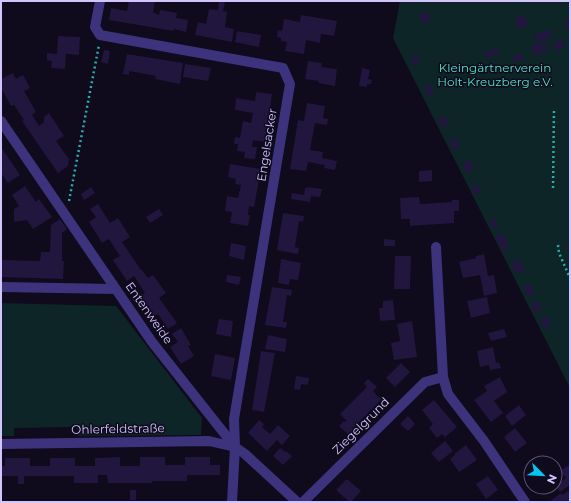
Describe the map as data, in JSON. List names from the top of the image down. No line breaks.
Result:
{"streets":{"street":["Engelsacker","Entenweide","Ziegelgrund","Ohlerfeldstraße"]},"crossings":[["Engelsacker","Entenweide"],["Engelsacker","Ohlerfeldstraße"],["Entenweide","Ohlerfeldstraße"]],"parks":["Kleingärtnerverein Holt-Kreuzberg e.V."],"north":"bottom right"}
